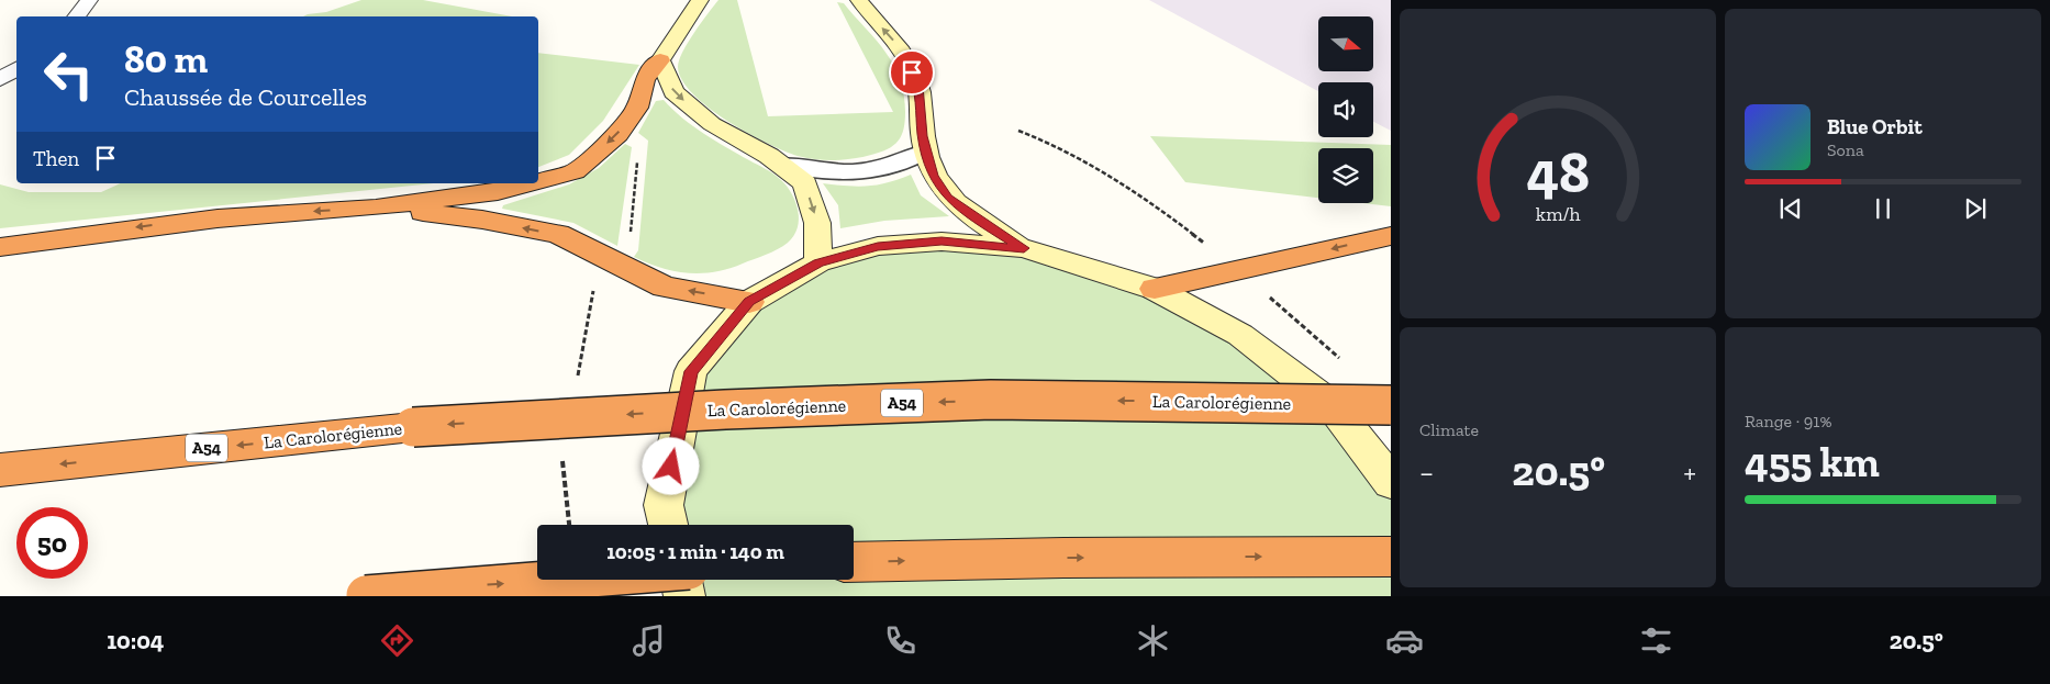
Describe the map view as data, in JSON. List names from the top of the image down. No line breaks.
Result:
{"streets":{"highway":["La Carolorégienne","A54"]},"north":"right","page":{"turn":["80 m","Chaussée de Courcelles"],"song":["Blue Orbit","Sona"],"then":"Then","tile":["Climate",["Range · 91%","455 km"]],"heat":["−","20.5°","+"],"limit":"50","trip":"10:05 · 1 min · 140 m","tabs":["10:04","20.5°"],"gauge":["48","km/h"]}}
